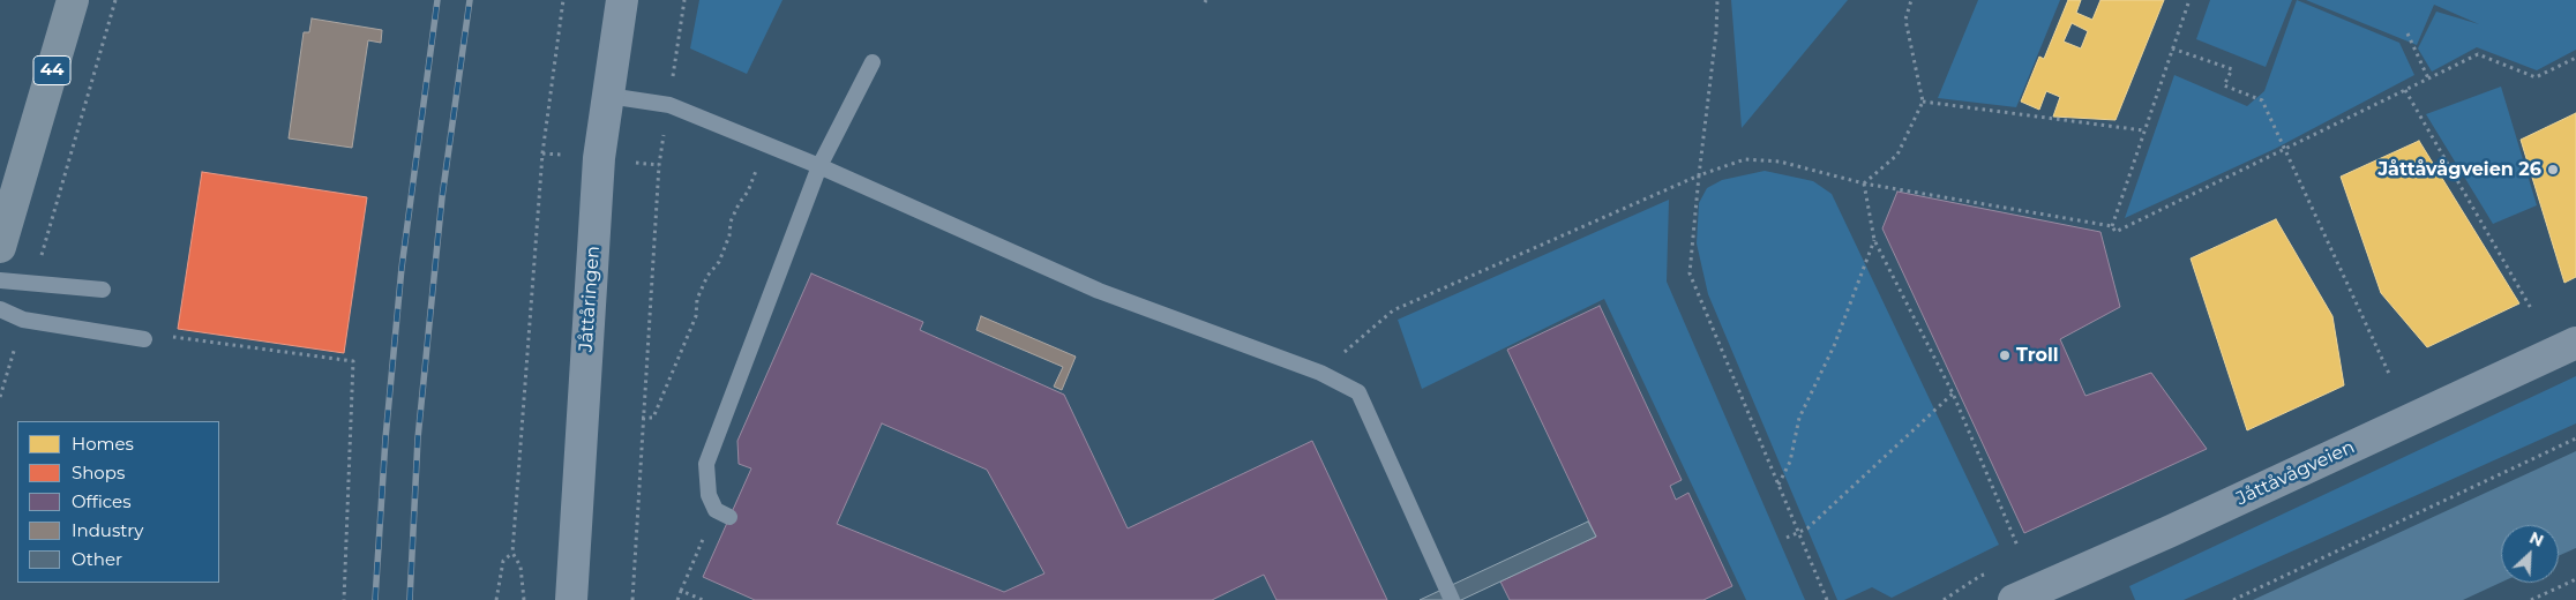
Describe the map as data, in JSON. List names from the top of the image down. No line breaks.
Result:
{"streets":{"main road":["44"],"street":["Jåttåringen","Jåttåvågveien"]},"places":["Jåttåvågveien 26","Troll"],"legend":["Homes","Shops","Offices","Industry","Other"],"north":"top right"}
